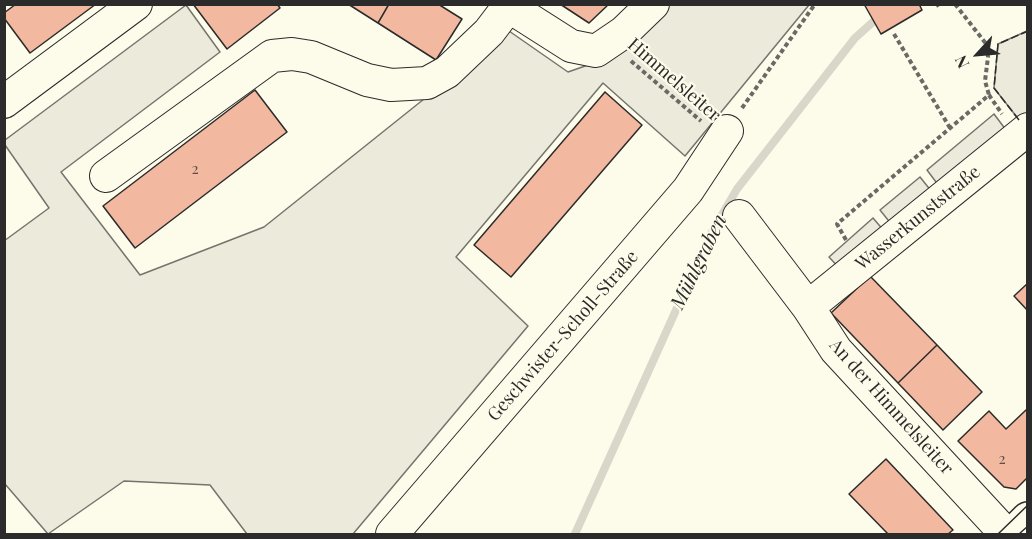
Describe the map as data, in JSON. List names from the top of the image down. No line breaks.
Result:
{"streets":{"street":["Wasserkunststraße","Geschwister-Scholl-Straße","An der Himmelsleiter"],"path":["Himmelsleiter"]},"crossings":[["Himmelsleiter","Geschwister-Scholl-Straße"],["Wasserkunststraße","An der Himmelsleiter"]],"water":["Mühlgraben"],"house_numbers":["2","2"],"north":"bottom left"}
